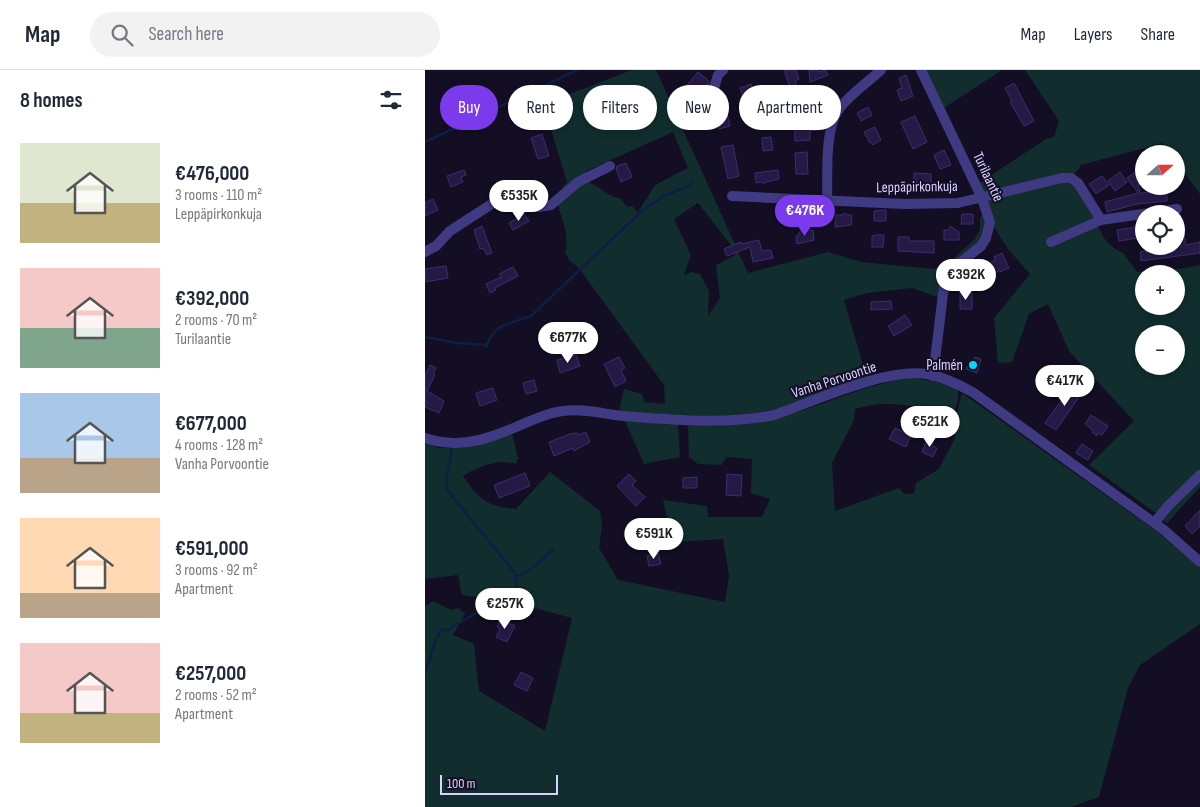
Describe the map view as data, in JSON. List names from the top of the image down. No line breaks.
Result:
{"streets":{"street":["Turilaantie","Leppäpirkonkuja","Vanha Porvoontie"]},"crossings":[["Turilaantie","Leppäpirkonkuja"],["Turilaantie","Vanha Porvoontie"]],"places":["Palmén"],"scale_bar":"100 m","north":"right","page":{"header":"Map","search":"Search here","nav":["Map","Layers","Share"],"heading":"8 homes","chip":["Buy","Rent","Filters","New","Apartment"],"list":[{"name":"€476,000","note":"3 rooms · 110 m² · Leppäpirkonkuja"},{"name":"€392,000","note":"2 rooms · 70 m² · Turilaantie"},{"name":"€677,000","note":"4 rooms · 128 m² · Vanha Porvoontie"},{"name":"€591,000","note":"3 rooms · 92 m² · Apartment"},{"name":"€257,000","note":"2 rooms · 52 m² · Apartment"}],"map_buttons":["+","−"],"price":["€535K","€476K","€392K","€677K","€417K","€521K","€591K","€257K"],"scale":"100 m"}}
